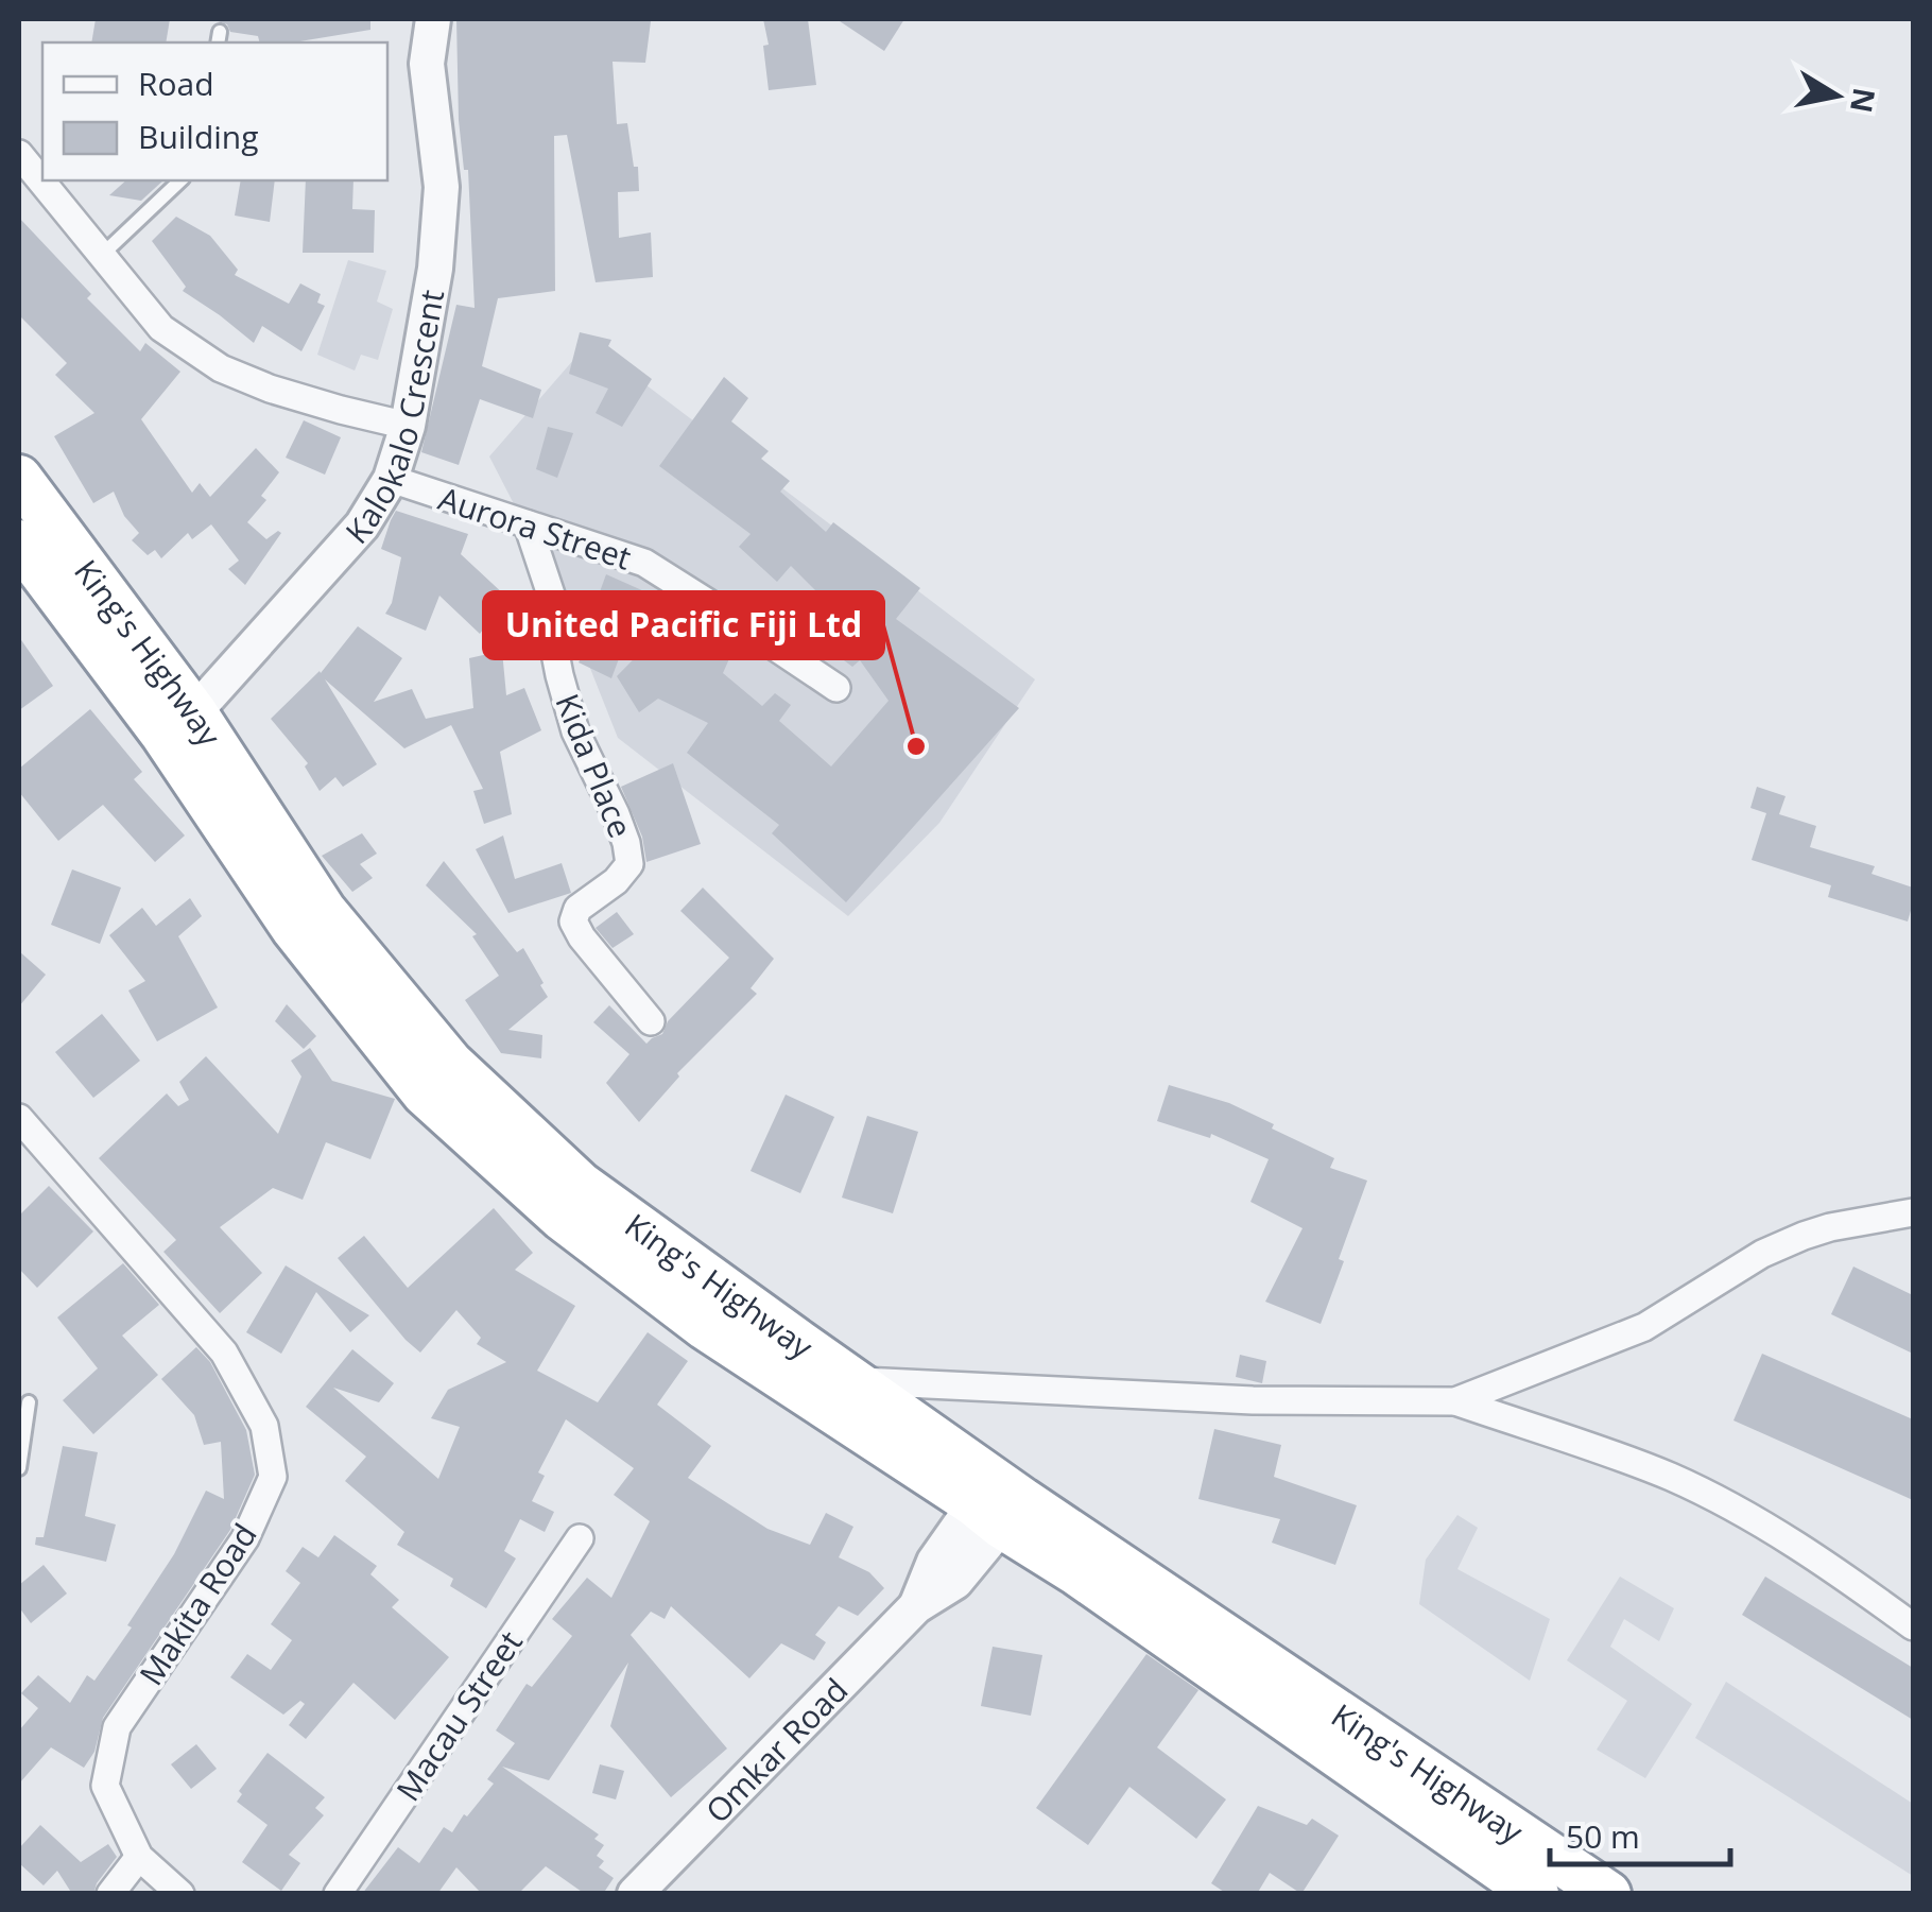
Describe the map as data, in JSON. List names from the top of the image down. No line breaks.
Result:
{"streets":{"highway":["King's Highway"],"street":["Kalokalo Crescent","Aurora Street","Kida Place","Makita Road","Macau Street","Omkar Road"]},"crossings":[["Kalokalo Crescent","Aurora Street"],["Kalokalo Crescent","King's Highway"],["Aurora Street","Kida Place"],["King's Highway","Omkar Road"]],"places":["United Pacific Fiji Ltd"],"legend":["Road","Building"],"scale_bar":"50 m","north":"right"}
